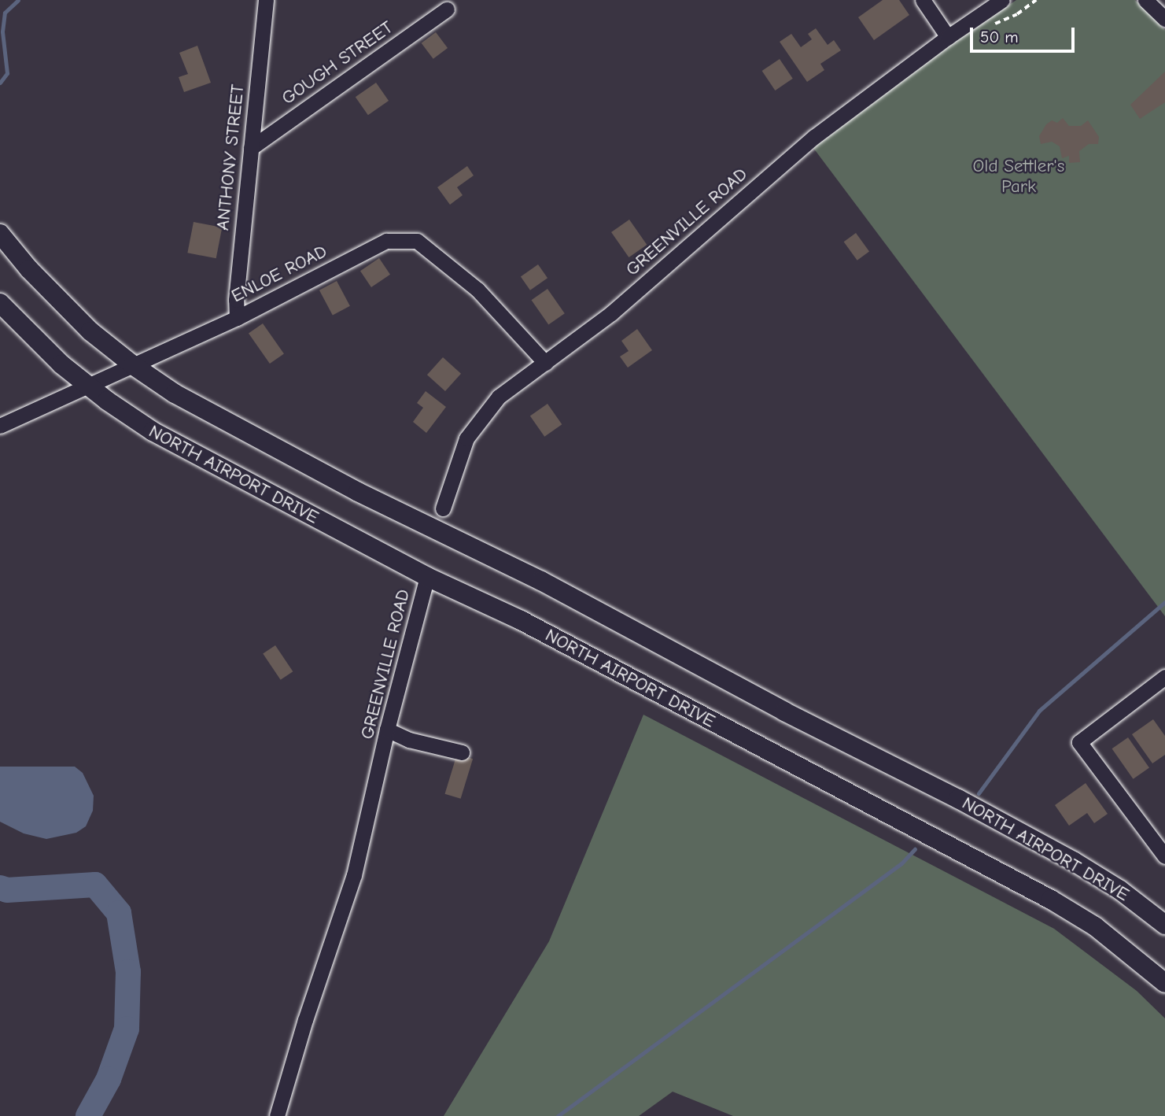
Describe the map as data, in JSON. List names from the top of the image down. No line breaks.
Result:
{"streets":{"main road":["NORTH AIRPORT DRIVE"],"street":["GOUGH STREET","ANTHONY STREET","GREENVILLE ROAD","ENLOE ROAD"]},"crossings":[["GOUGH STREET","ANTHONY STREET"],["ANTHONY STREET","ENLOE ROAD"],["GREENVILLE ROAD","ENLOE ROAD"],["GREENVILLE ROAD","NORTH AIRPORT DRIVE"],["ENLOE ROAD","NORTH AIRPORT DRIVE"]],"parks":["Old Settler's Park"],"scale_bar":"50 m"}
